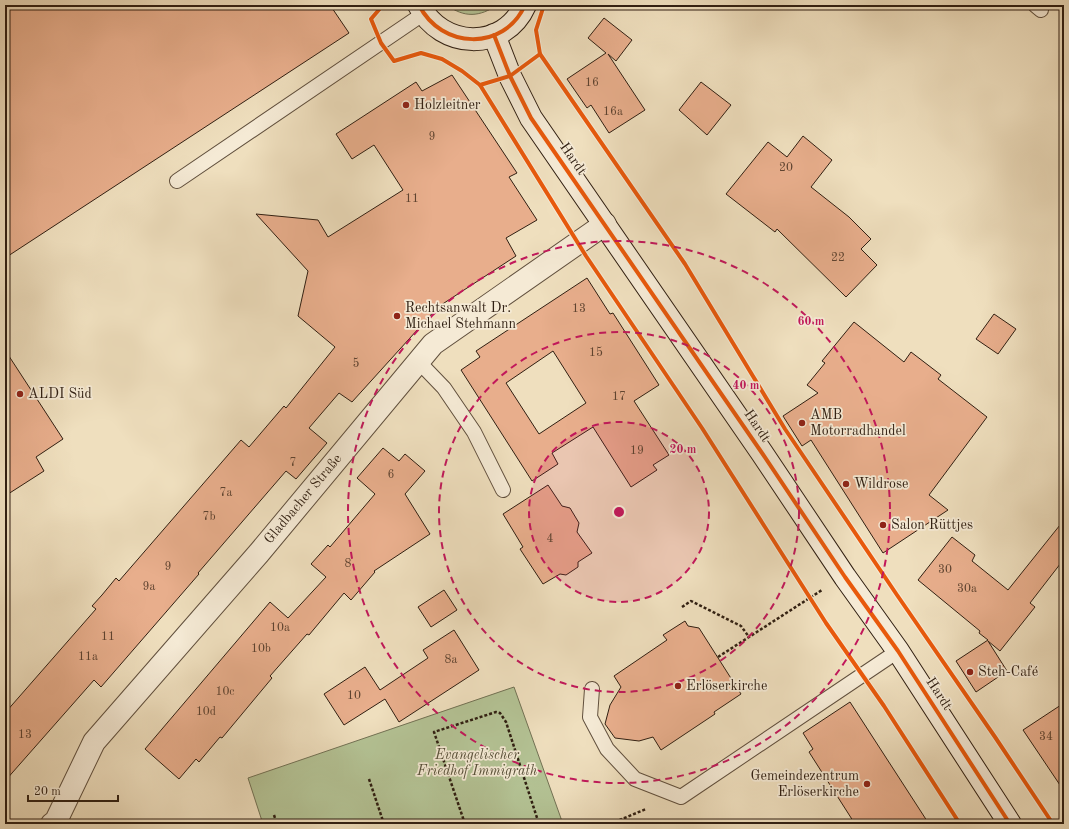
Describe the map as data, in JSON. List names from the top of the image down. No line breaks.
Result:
{"streets":{"main road":["Hardt","Gladbacher Straße"]},"crossings":[["Hardt","Gladbacher Straße"]],"parks":["Evangelischer Friedhof Immigrath"],"places":["Holzleitner","Rechtsanwalt Dr. Michael Stehmann","ALDI Süd","AMB Motorradhandel","Wildrose","Salon Rüttjes","Steh-Café","Erlöserkirche","Gemeindezentrum Erlöserkirche"],"house_numbers":["16","16a","9","20","11","22","13","15","5","17","19","7","6","7a","7b","4","8","9","30","9a","30a","10a","11","10b","11a","8a","10c","10","10d","13","34"],"scale_bar":"20 m","rings":["60 m","40 m","20 m"]}
